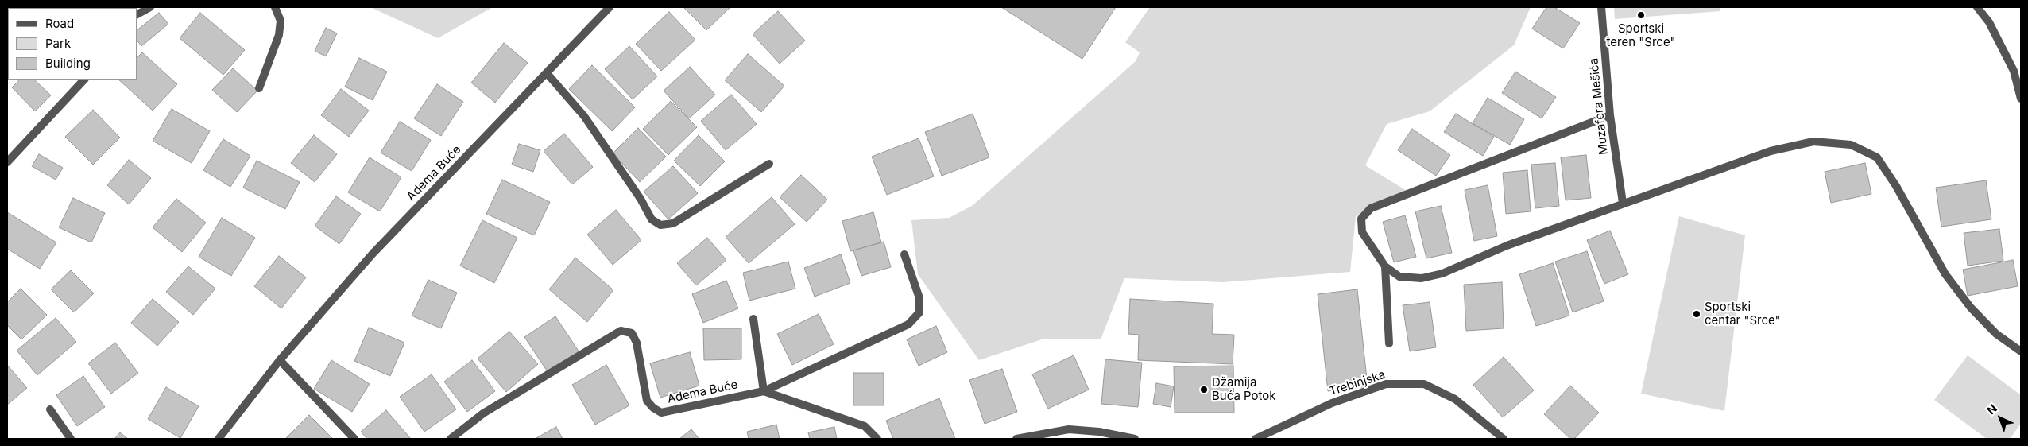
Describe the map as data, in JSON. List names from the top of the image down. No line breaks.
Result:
{"streets":{"street":["Muzafera Mešića","Adema Buće","Trebinjska"]},"places":["Sportski teren \"Srce\"","Sportski centar \"Srce\"","Džamija Buća Potok"],"legend":["Road","Park","Building"],"north":"top left"}
